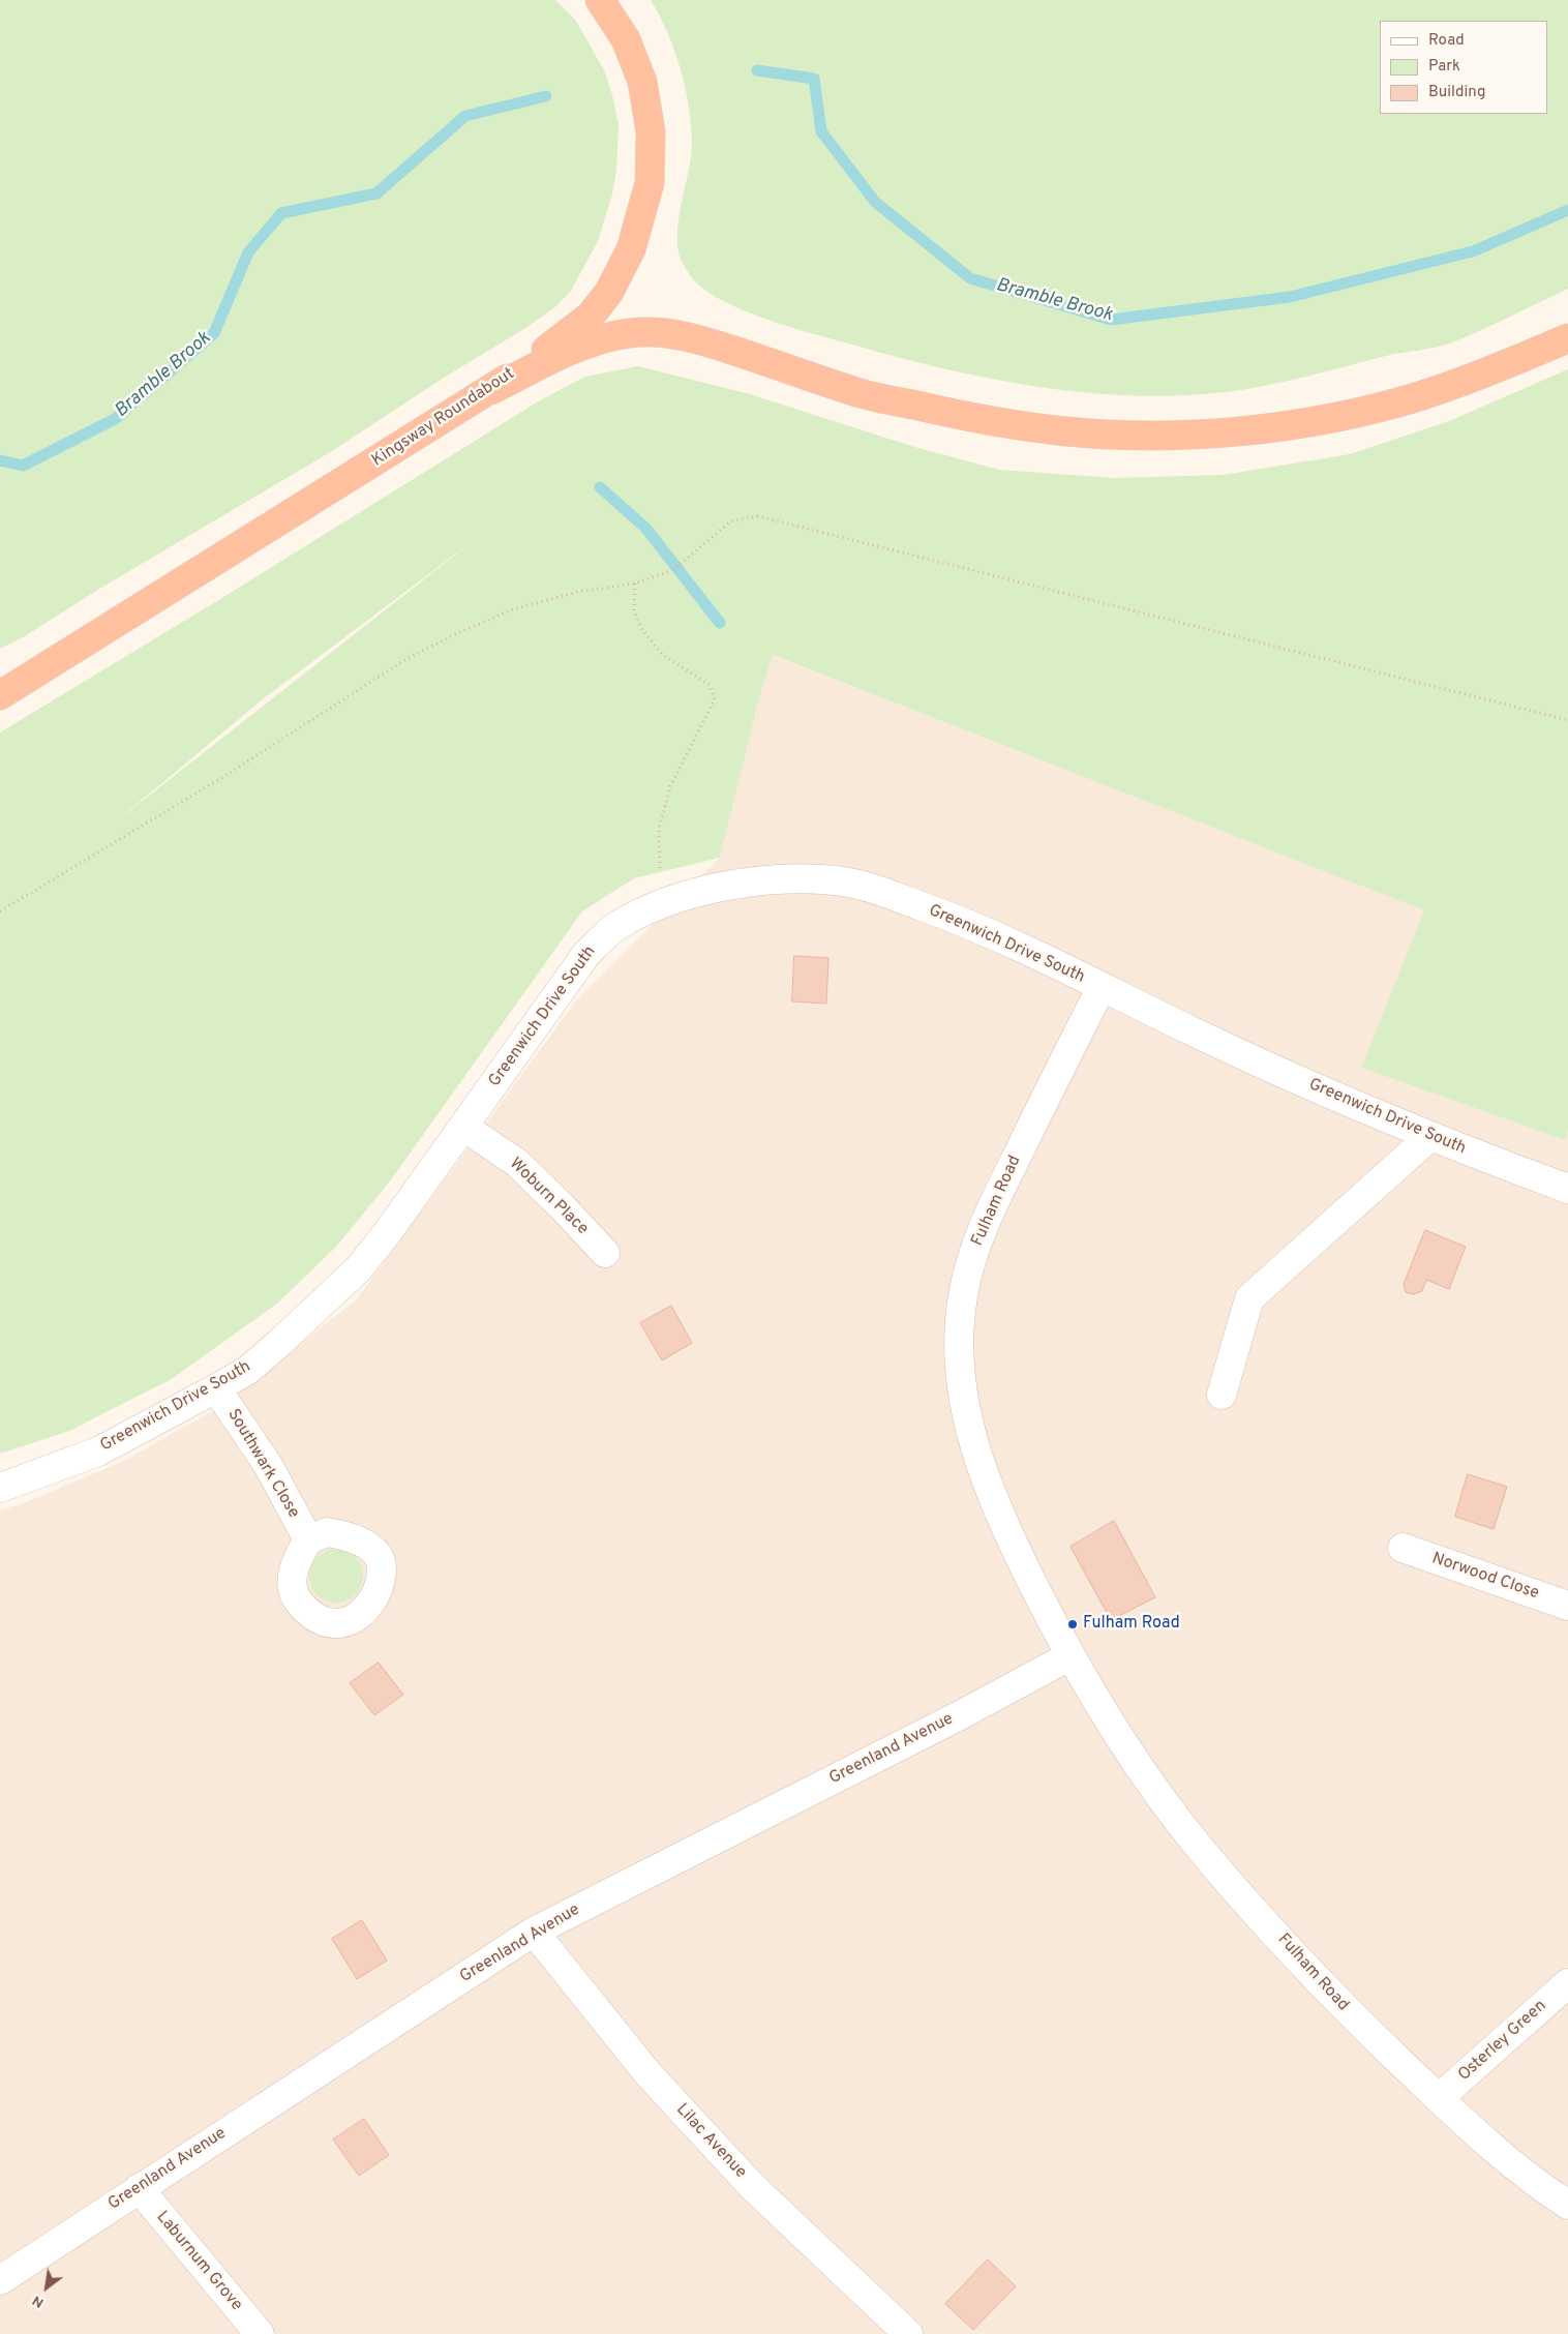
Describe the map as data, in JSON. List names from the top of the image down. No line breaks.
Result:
{"streets":{"highway":["Kingsway Roundabout"],"street":["Greenwich Drive South","Woburn Place","Fulham Road","Southwark Close","Norwood Close","Greenland Avenue","Osterley Green","Lilac Avenue","Laburnum Grove"]},"crossings":[["Greenwich Drive South","Woburn Place"],["Greenwich Drive South","Fulham Road"],["Greenwich Drive South","Southwark Close"],["Fulham Road","Greenland Avenue"],["Fulham Road","Osterley Green"],["Greenland Avenue","Lilac Avenue"],["Greenland Avenue","Laburnum Grove"]],"water":["Bramble Brook"],"places":["Fulham Road"],"legend":["Road","Park","Building"],"north":"bottom left"}
